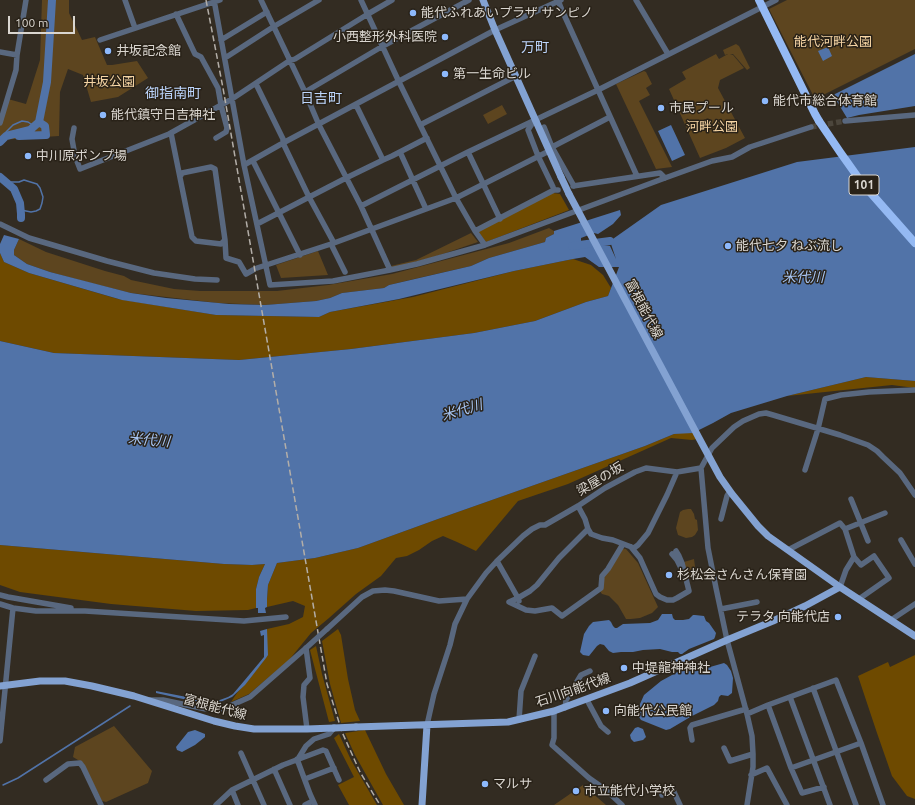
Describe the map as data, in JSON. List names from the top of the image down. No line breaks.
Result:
{"streets":{"highway":["101"],"main road":["富根能代線","石川向能代線"],"street":["梁屋の坂"]},"crossings":[["富根能代線","梁屋の坂"],["富根能代線","石川向能代線"],["梁屋の坂","石川向能代線"]],"districts":["万町","御指南町","日吉町"],"water":["米代川"],"parks":["能代河畔公園","井坂公園","河畔公園"],"places":["能代ふれあいプラザ サンピノ","小西整形外科医院","井坂記念館","第一生命ビル","能代市総合体育館","市民プール","能代鎮守日吉神社","中川原ポンプ場","能代七夕 ねぶ流し","杉松会さんさん保育園","テラタ 向能代店","中堤龍神神社","向能代公民館","マルサ","市立能代小学校"],"scale_bar":"100 m"}
